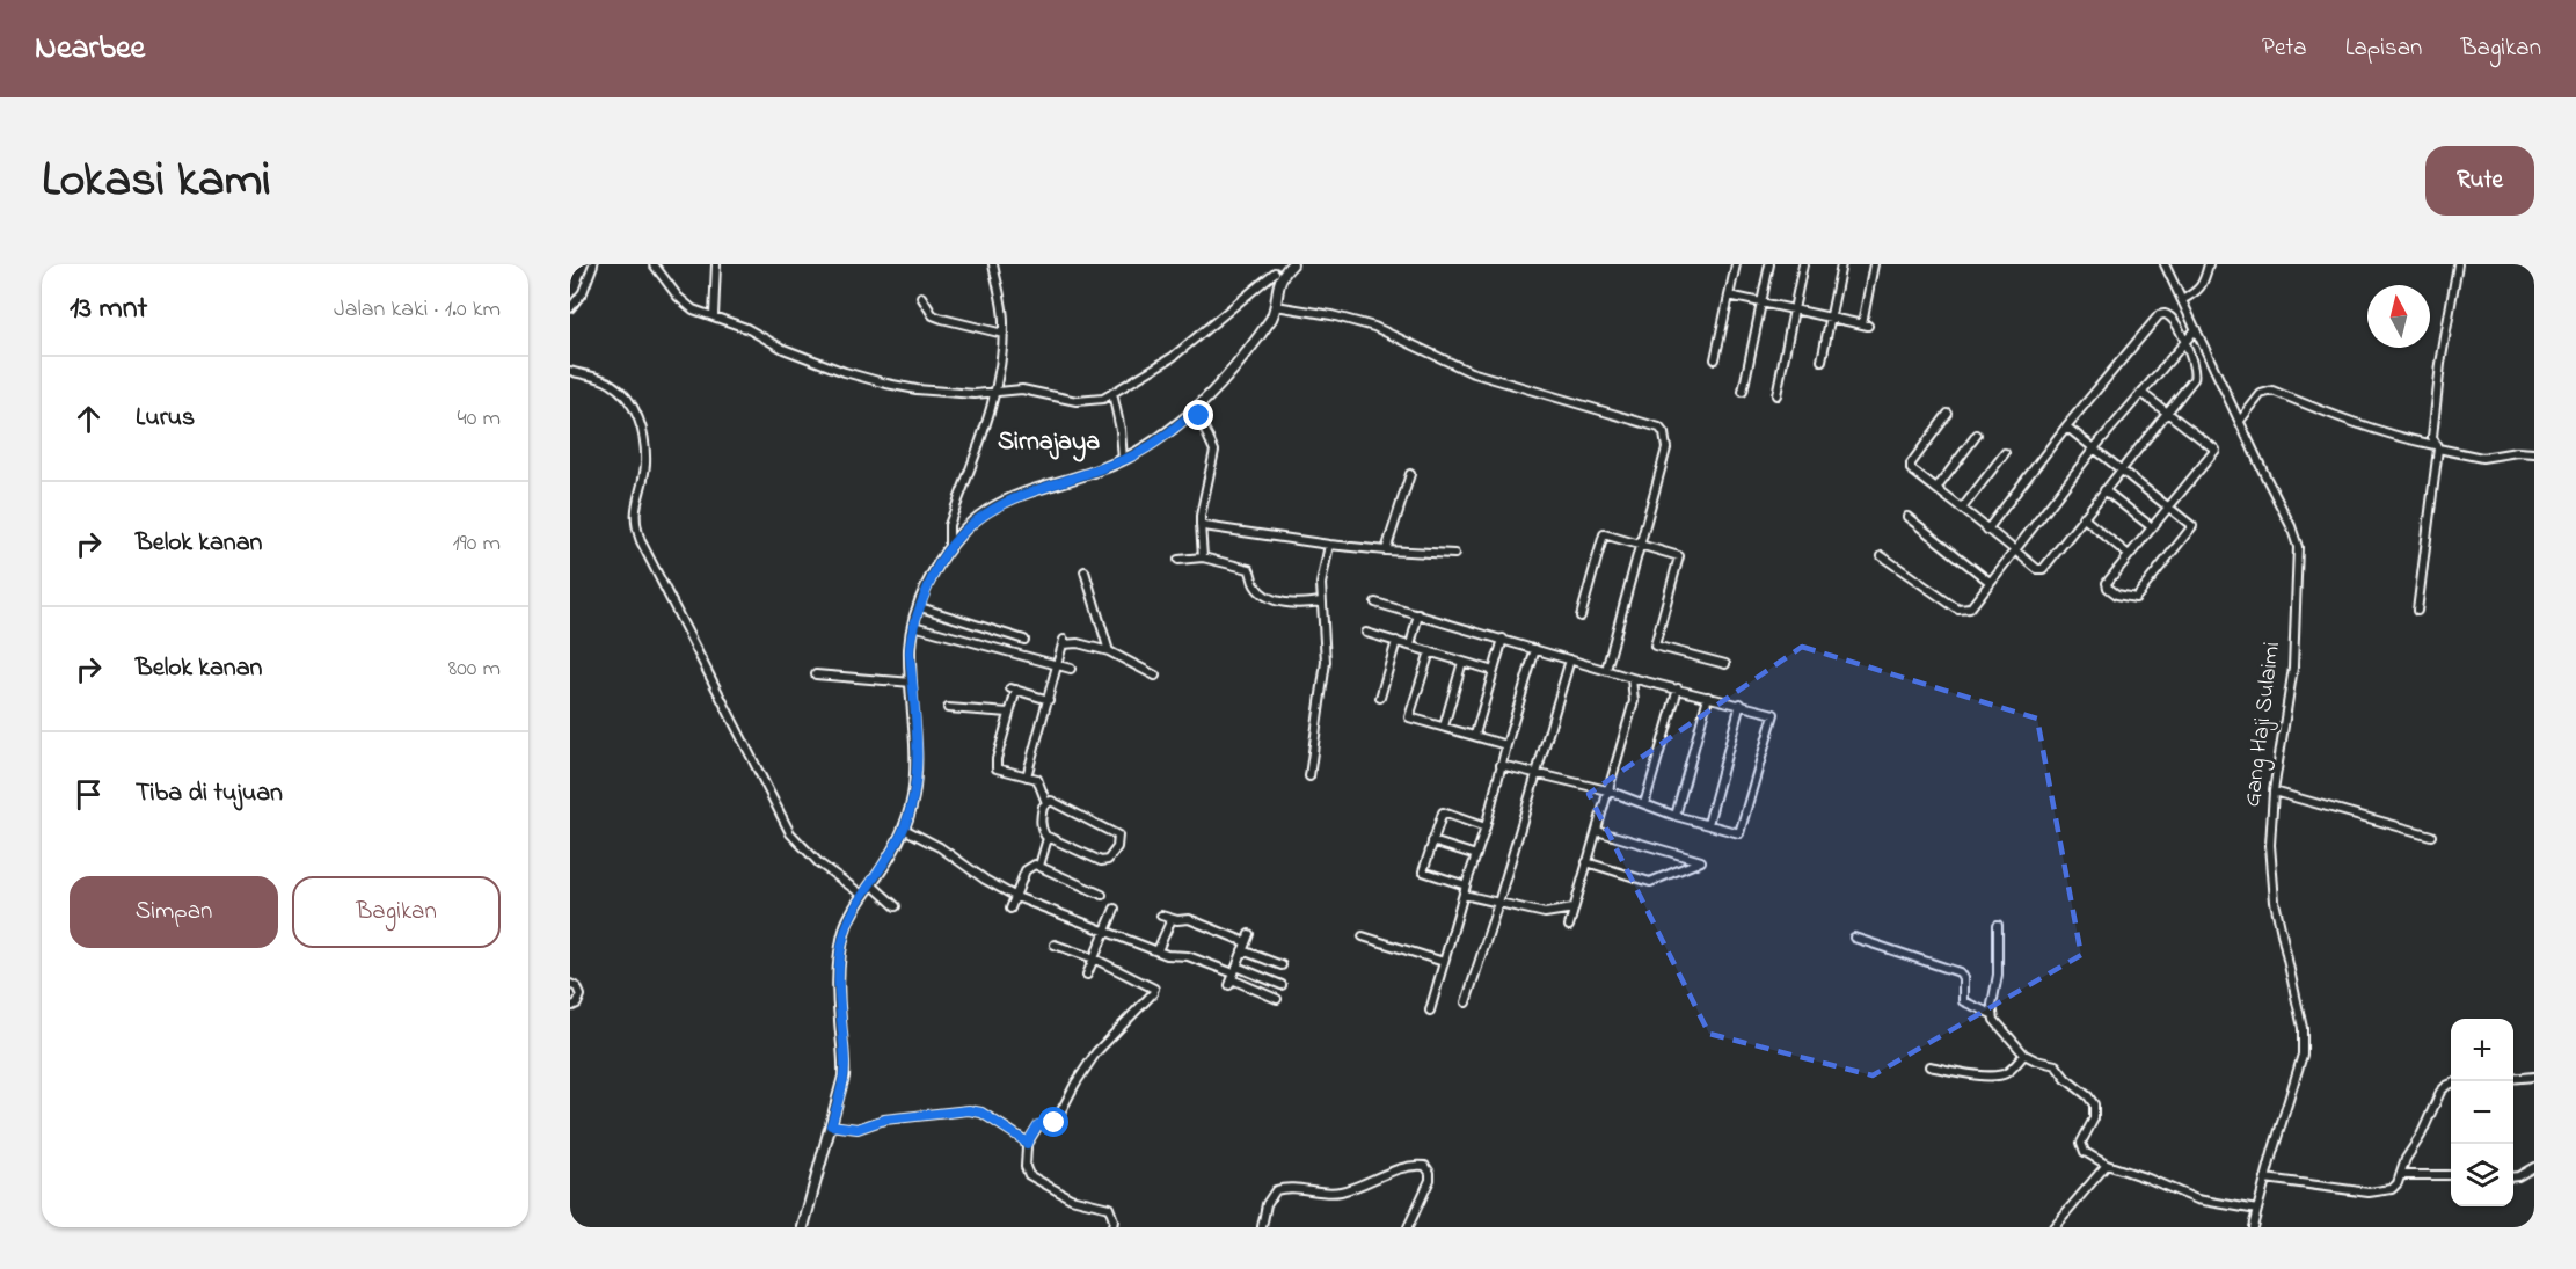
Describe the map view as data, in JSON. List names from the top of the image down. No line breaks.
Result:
{"streets":{"street":["Gang Haji Sulaimi"]},"districts":["Sirnajaya"],"north":"top","page":{"header":"Nearbee","nav":["Peta","Lapisan","Bagikan"],"title":"Lokasi kami","buttons":["Rute",["Simpan","Bagikan"]],"heading":["13 mnt","Jalan kaki · 1.0 km"],"list":[["Lurus","40 m"],["Belok kanan","190 m"],["Belok kanan","800 m"],"Tiba di tujuan"],"map_buttons":["+","−"]}}
